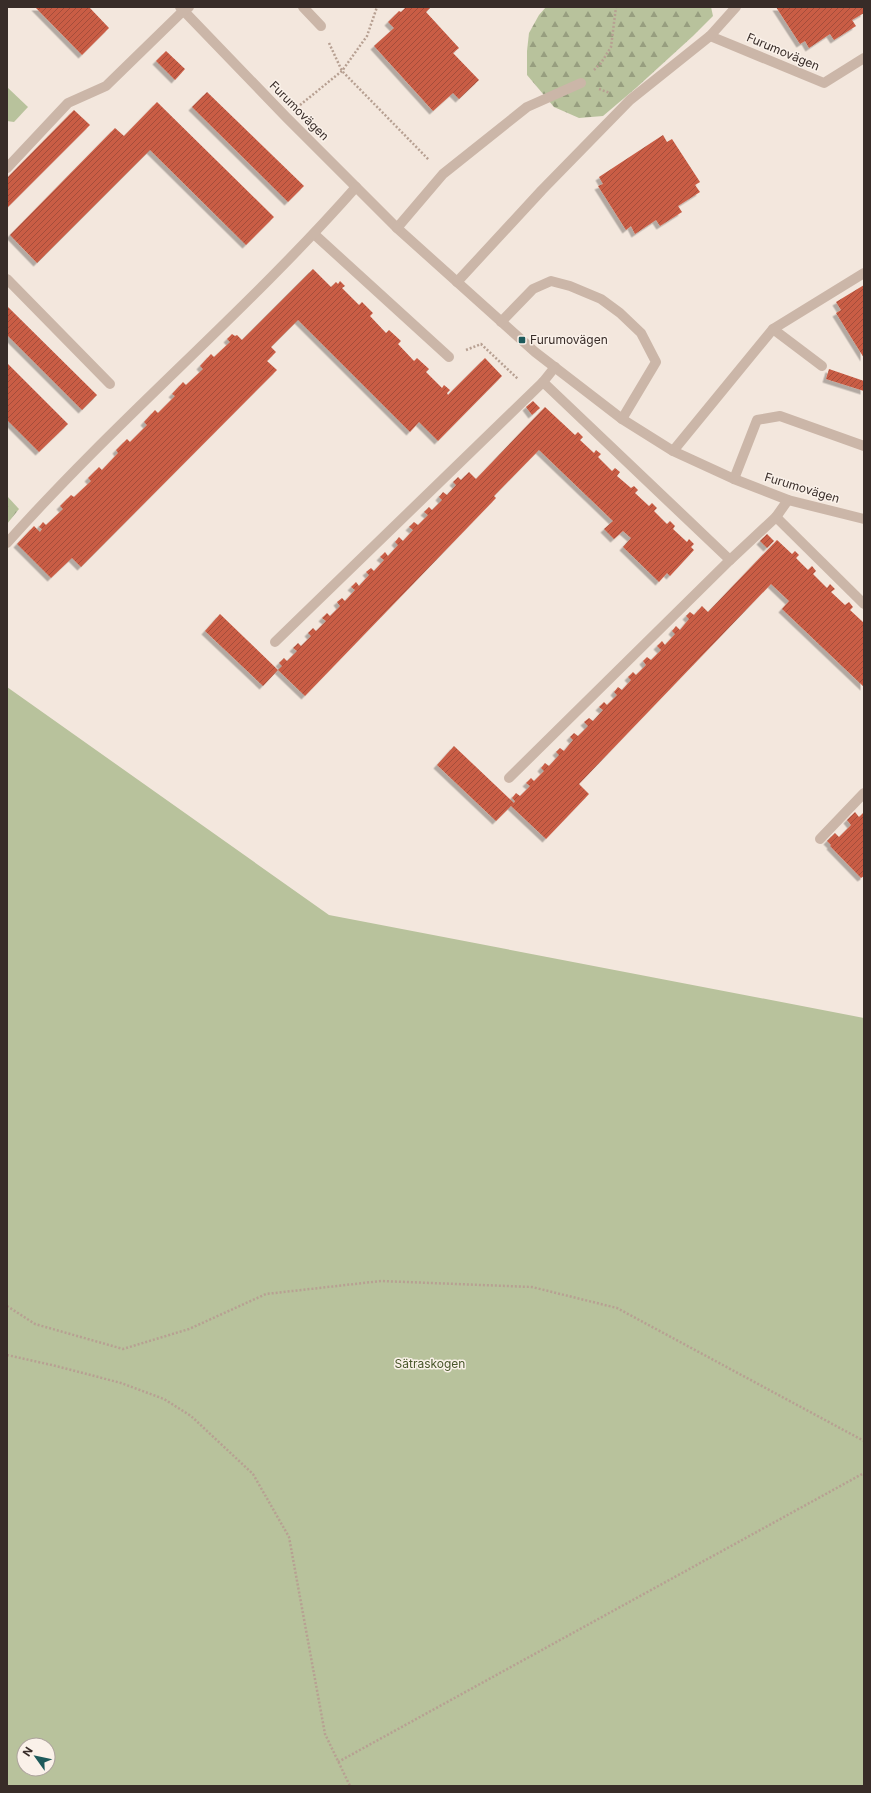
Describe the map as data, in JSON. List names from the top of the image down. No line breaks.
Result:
{"streets":{"street":["Furumovägen"]},"parks":["Sätraskogen"],"places":{"transit":["Furumovägen"]},"north":"top left"}
